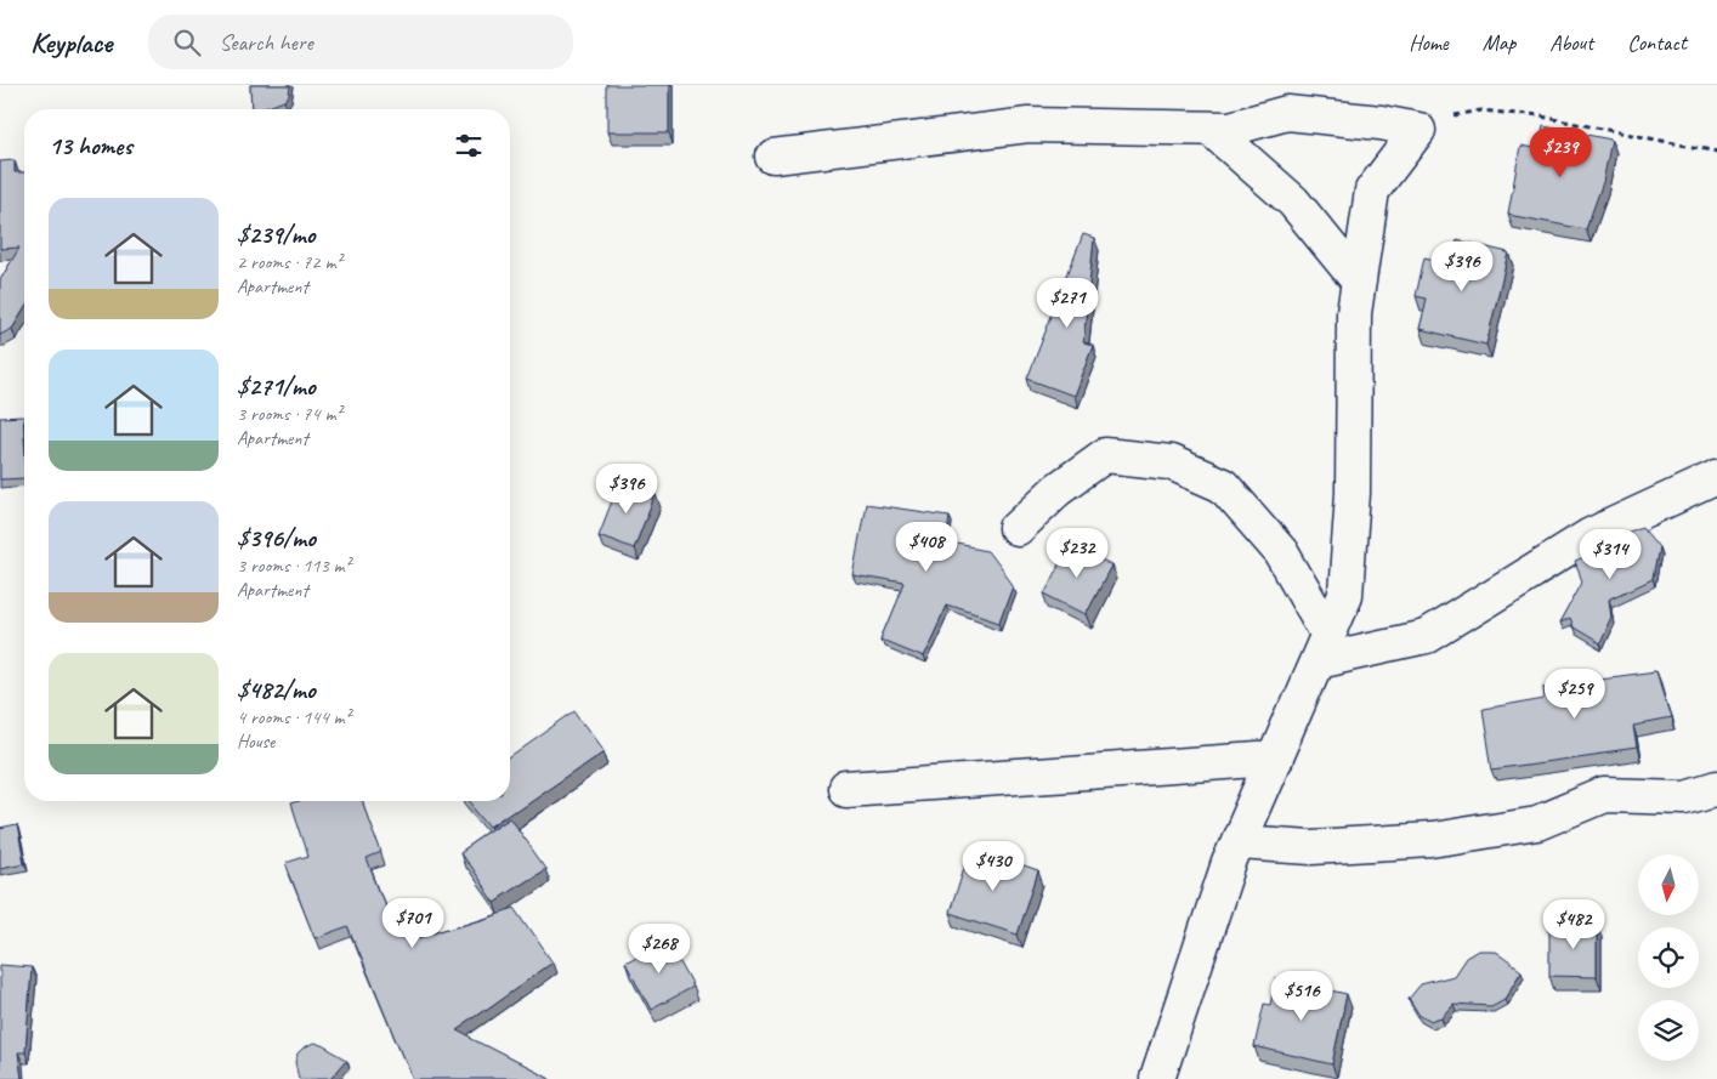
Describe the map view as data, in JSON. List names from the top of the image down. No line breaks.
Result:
{"north":"bottom","page":{"header":"Keyplace","search":"Search here","nav":["Home","Map","About","Contact"],"heading":"13 homes","price":["$239","$396","$271","$396","$408","$232","$314","$259","$430","$701","$482","$268","$516"],"list":[{"name":"$239/mo","note":"2 rooms · 72 m² · Apartment"},{"name":"$271/mo","note":"3 rooms · 74 m² · Apartment"},{"name":"$396/mo","note":"3 rooms · 113 m² · Apartment"},{"name":"$482/mo","note":"4 rooms · 144 m² · House"}]}}
